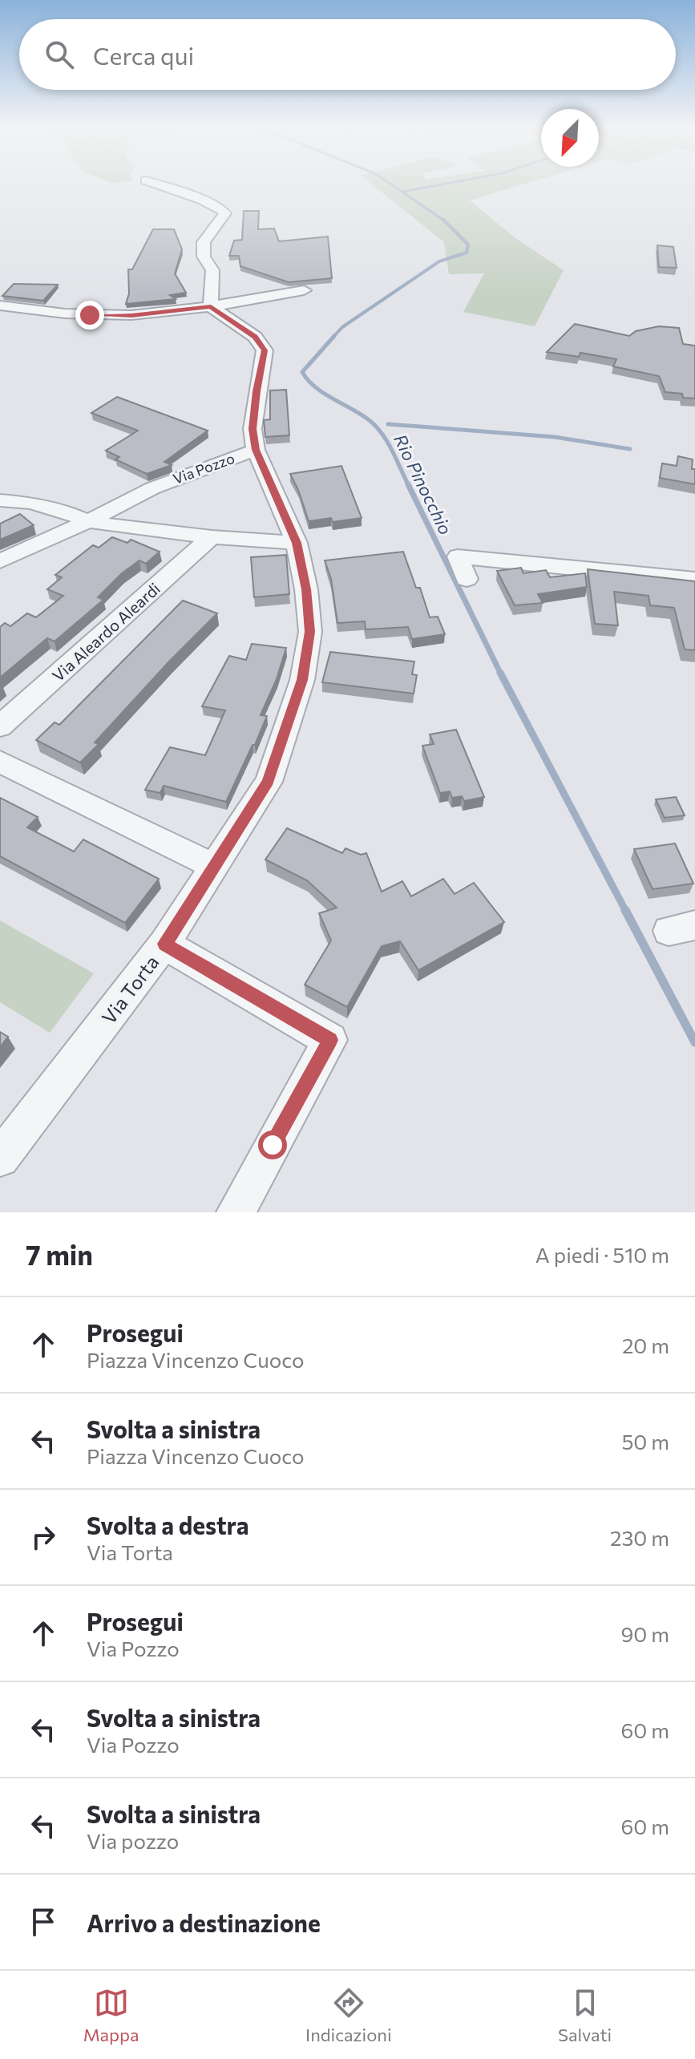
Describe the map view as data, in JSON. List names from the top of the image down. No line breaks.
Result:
{"streets":{"street":["Via Pozzo","Via Aleardo Aleardi","Via Torta"]},"crossings":[["Via Pozzo","Via Torta"]],"water":["Rio Pinocchio"],"north":"bottom left","page":{"search":"Cerca qui","heading":["7 min","A piedi · 510 m"],"list":[["Prosegui","Piazza Vincenzo Cuoco","20 m"],["Svolta a sinistra","Piazza Vincenzo Cuoco","50 m"],["Svolta a destra","Via Torta","230 m"],["Prosegui","Via Pozzo","90 m"],["Svolta a sinistra","Via Pozzo","60 m"],["Svolta a sinistra","Via pozzo","60 m"],"Arrivo a destinazione"],"nav":["Mappa","Indicazioni","Salvati"]}}
